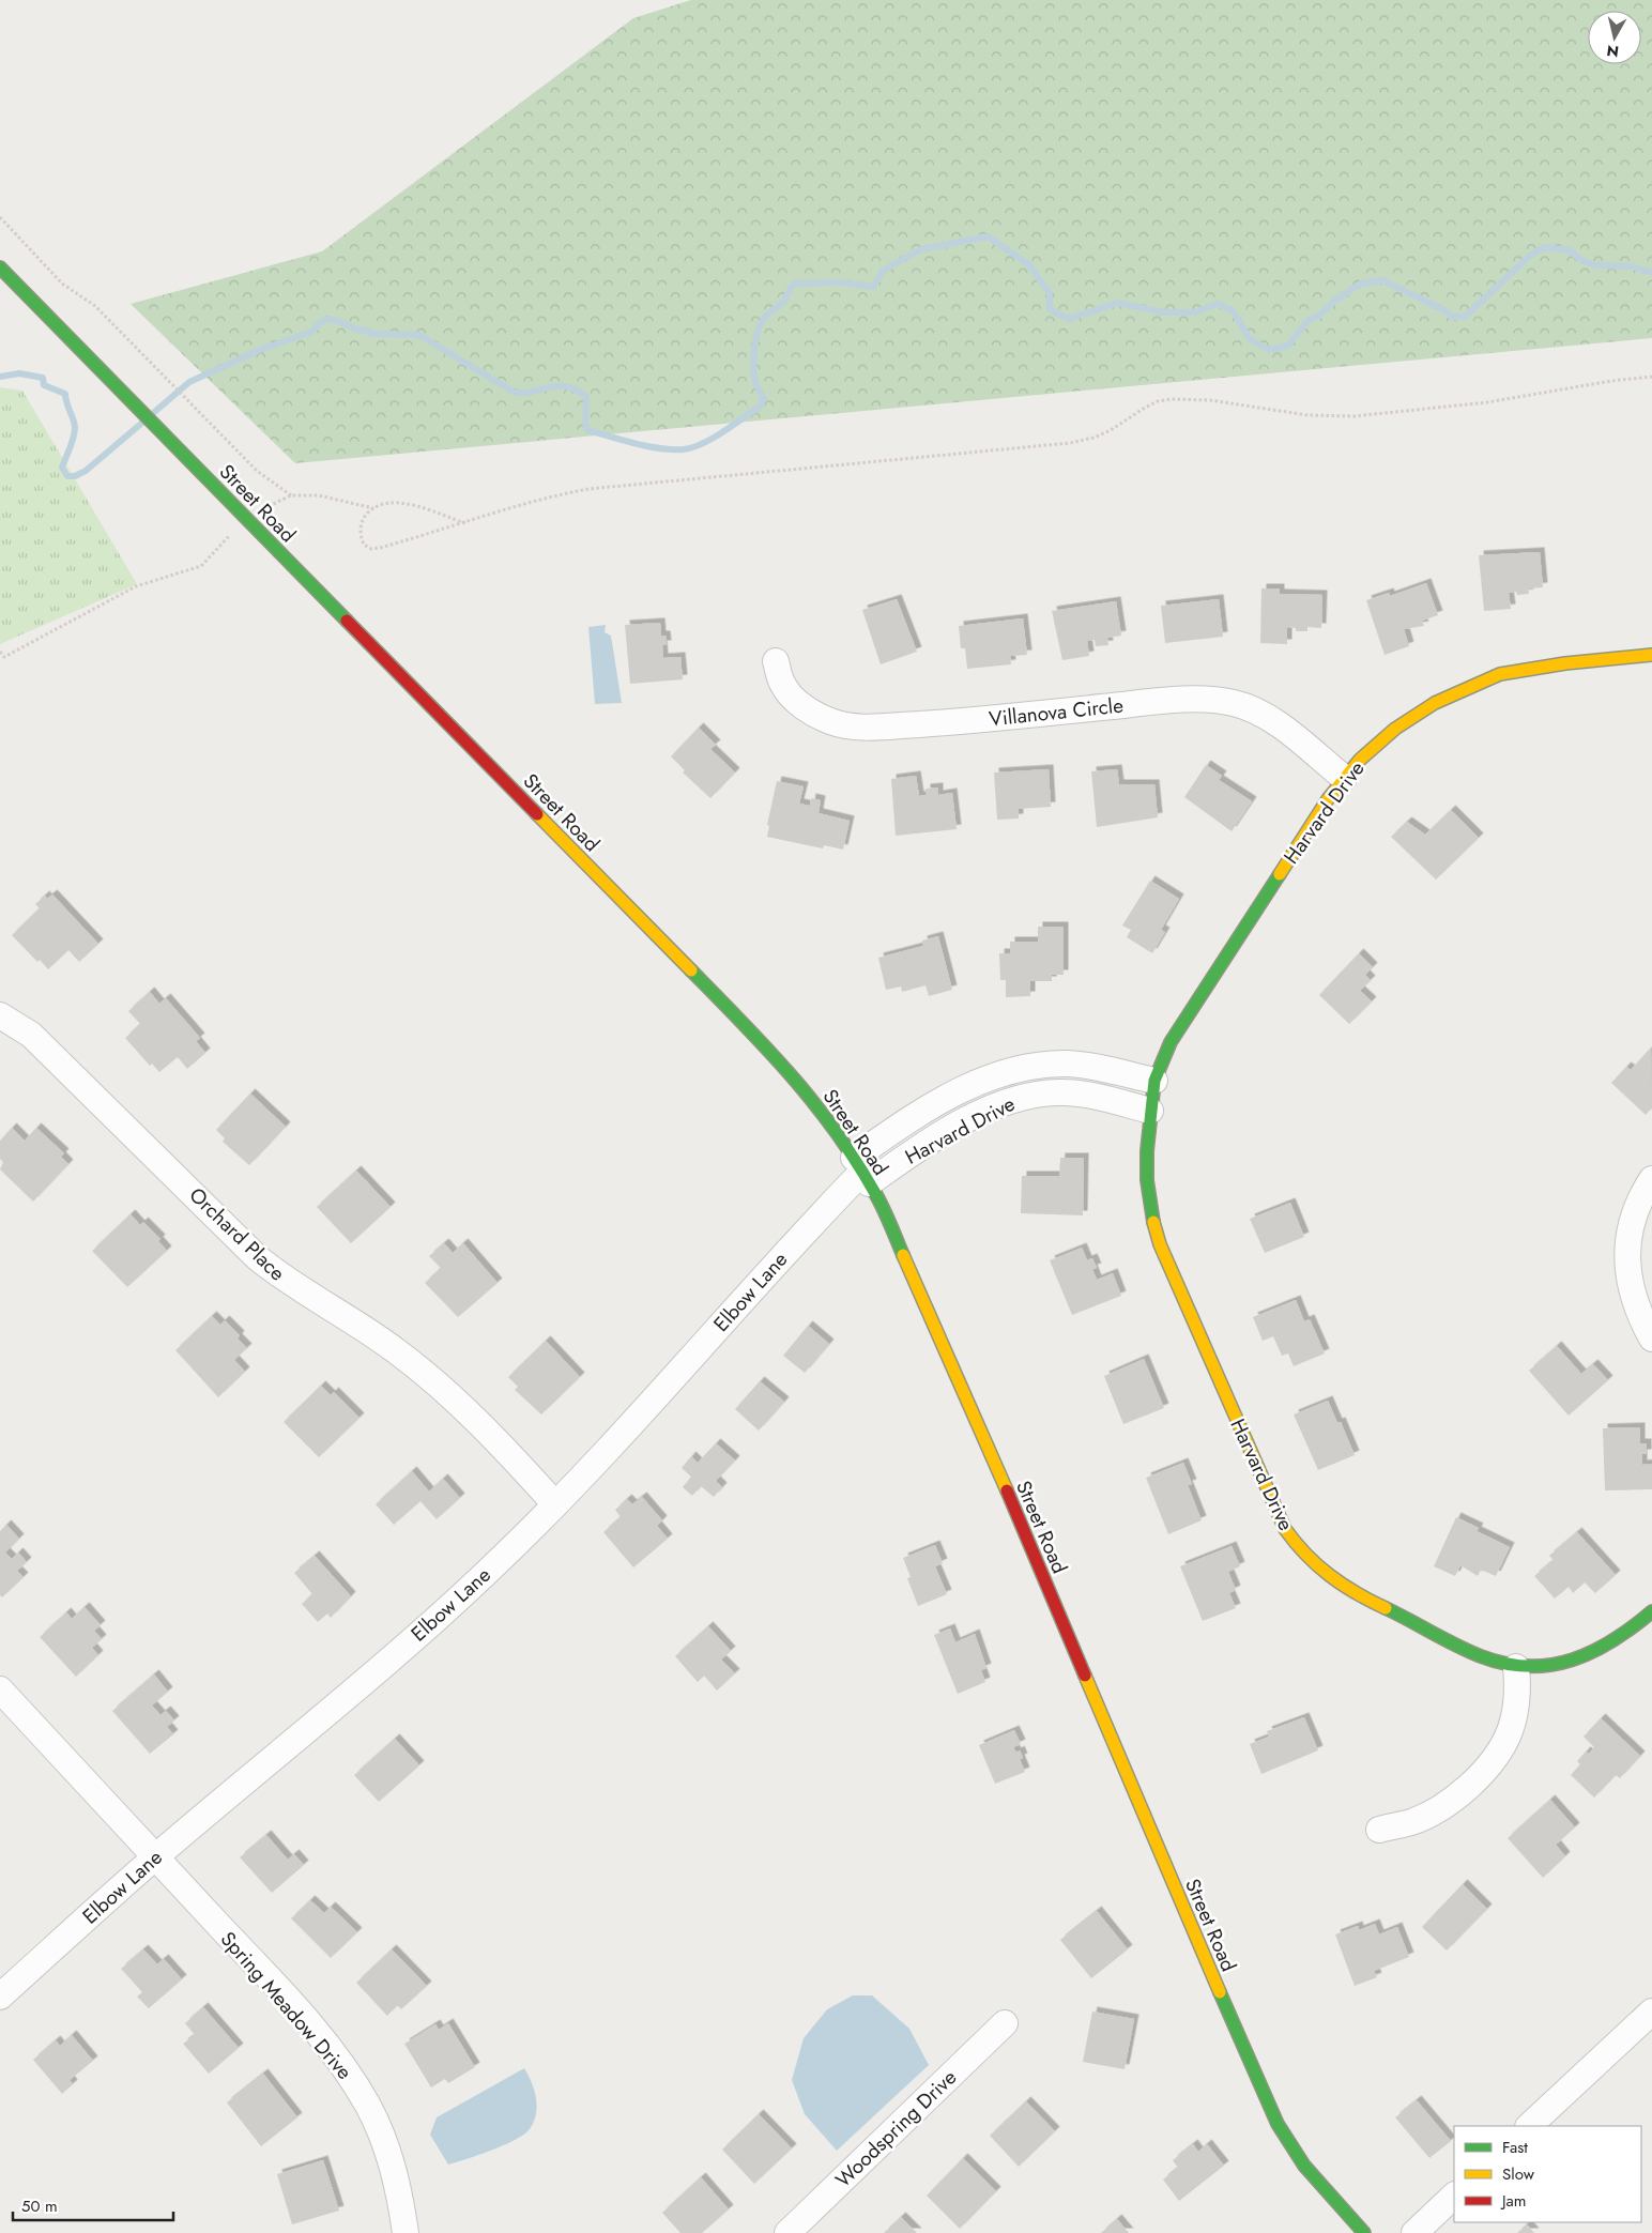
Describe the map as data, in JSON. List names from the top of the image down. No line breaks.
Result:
{"streets":{"main road":["Street Road","Harvard Drive"],"street":["Villanova Circle","Orchard Place","Elbow Lane","Spring Meadow Drive","Woodspring Drive"]},"crossings":[["Street Road","Harvard Drive"],["Street Road","Elbow Lane"],["Villanova Circle","Harvard Drive"],["Harvard Drive","Elbow Lane"],["Orchard Place","Elbow Lane"],["Elbow Lane","Spring Meadow Drive"]],"legend":["Fast","Slow","Jam"],"scale_bar":"50 m","north":"bottom"}
